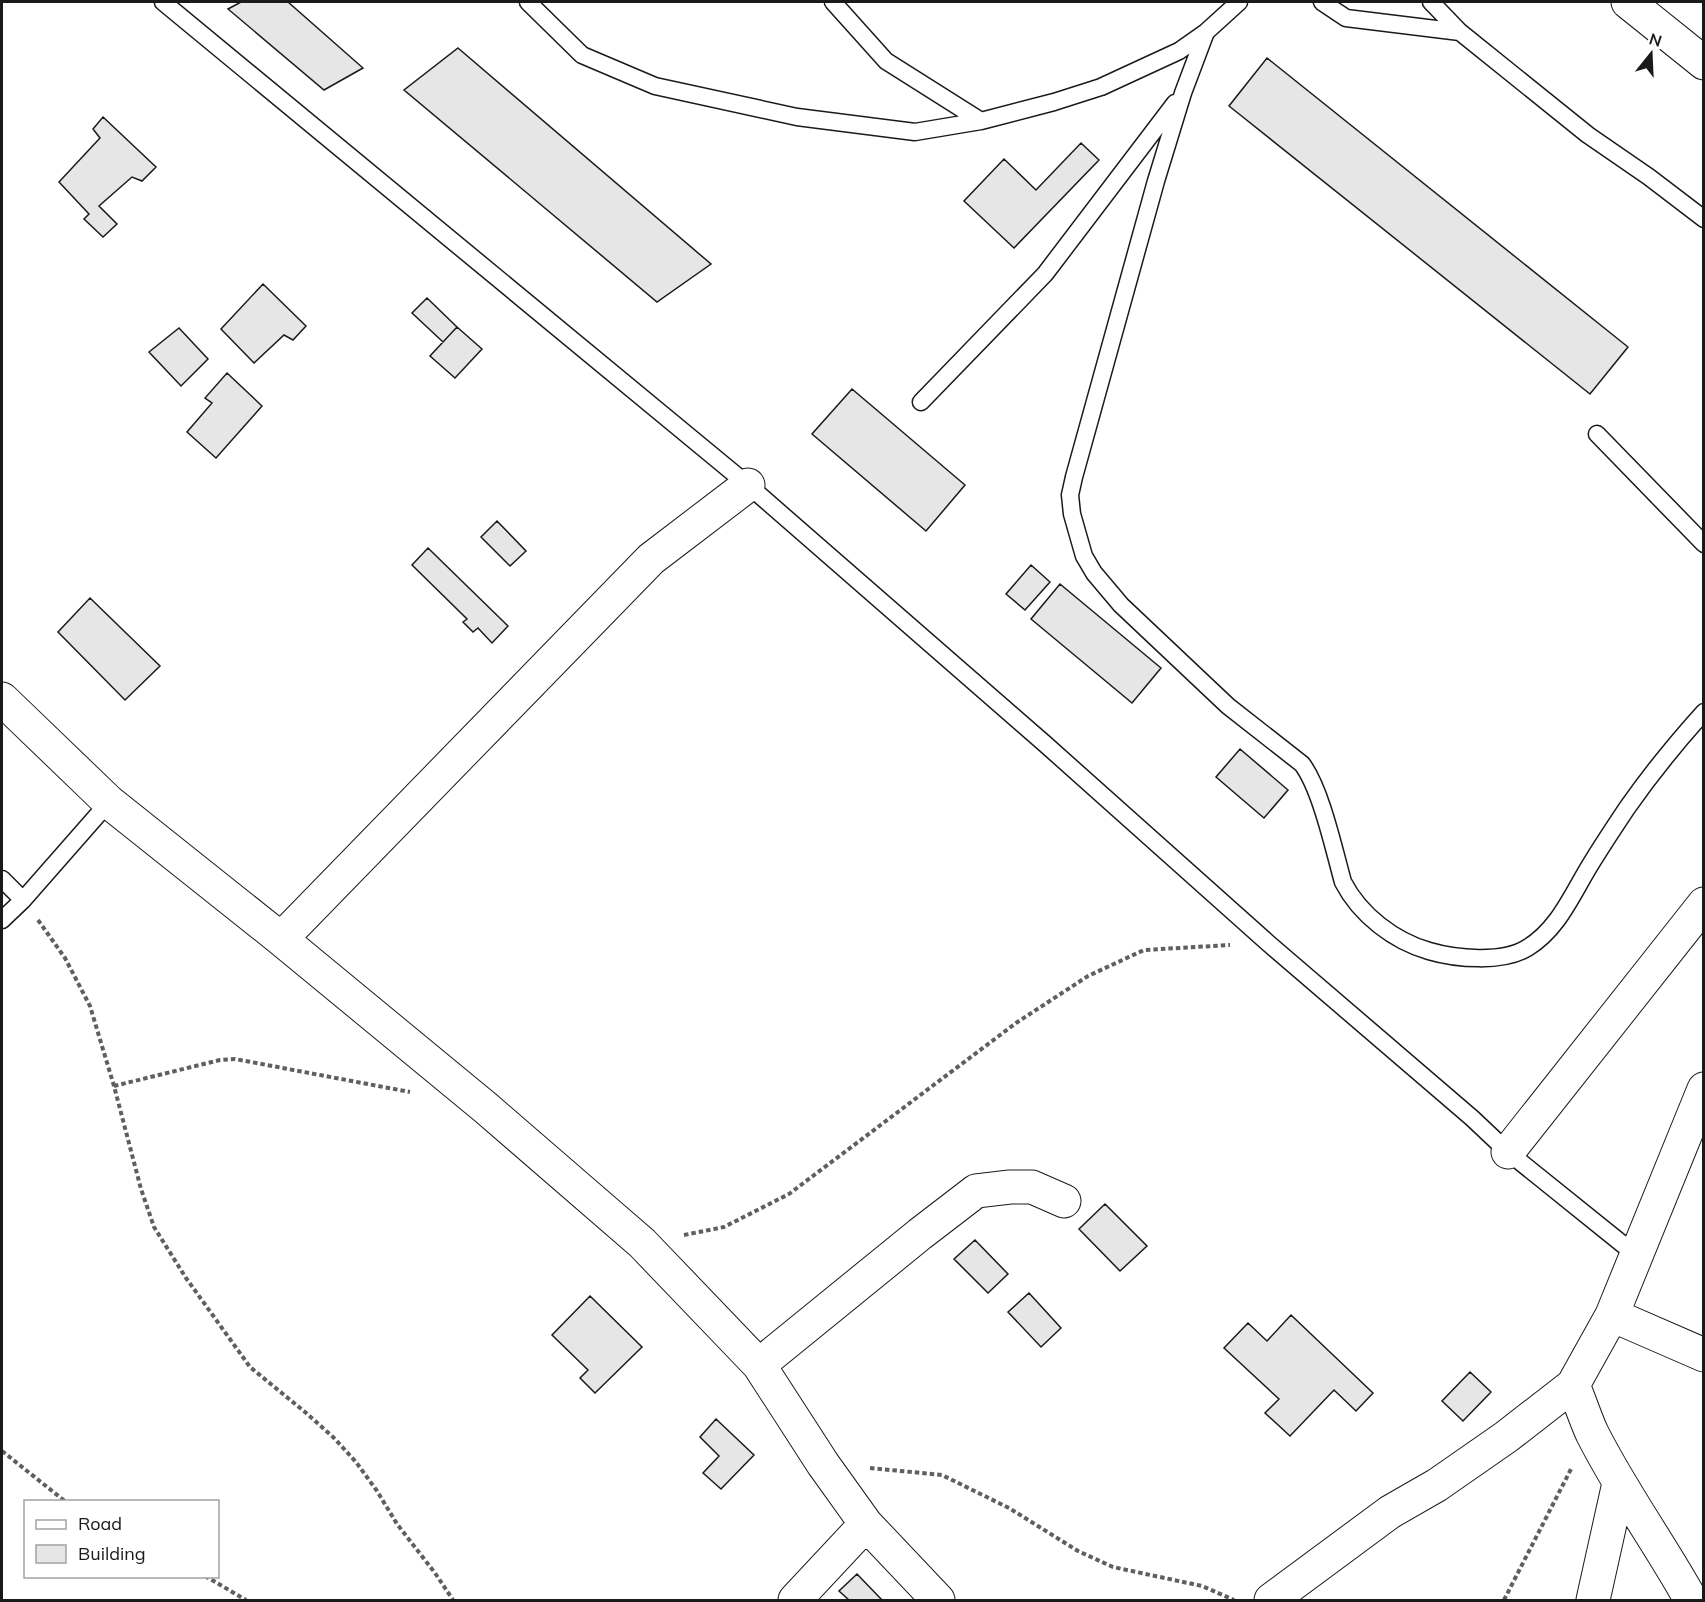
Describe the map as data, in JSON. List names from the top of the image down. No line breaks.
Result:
{"legend":["Road","Building"],"north":"top"}
